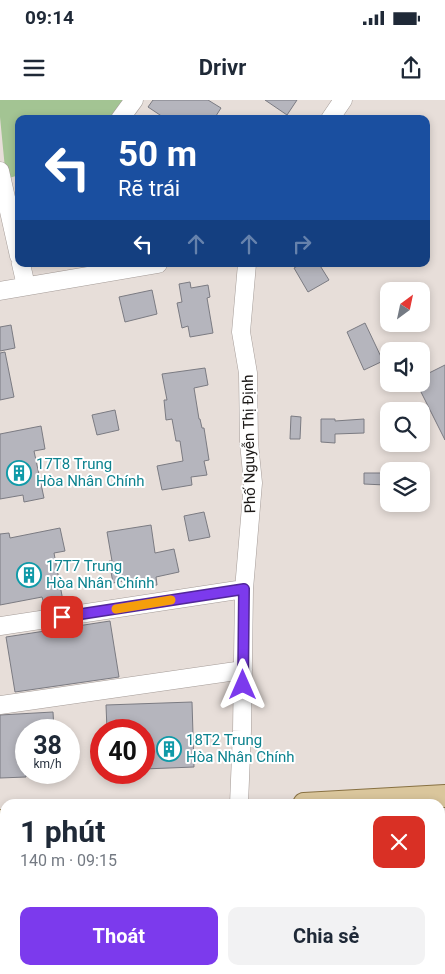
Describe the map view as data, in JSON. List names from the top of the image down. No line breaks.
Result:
{"streets":{"street":["Phố Nguyễn Thị Định"]},"places":{"building":["17T8 Trung Hòa Nhân Chính","17T7 Trung Hòa Nhân Chính","18T2 Trung Hòa Nhân Chính"]},"north":"top right","page":{"status":"09:14","header":"Drivr","turn":["50 m","Rẽ trái"],"speed":"38 km/h","limit":"40","heading":["1 phút","140 m · 09:15"],"buttons":["Thoát","Chia sẻ"]}}
